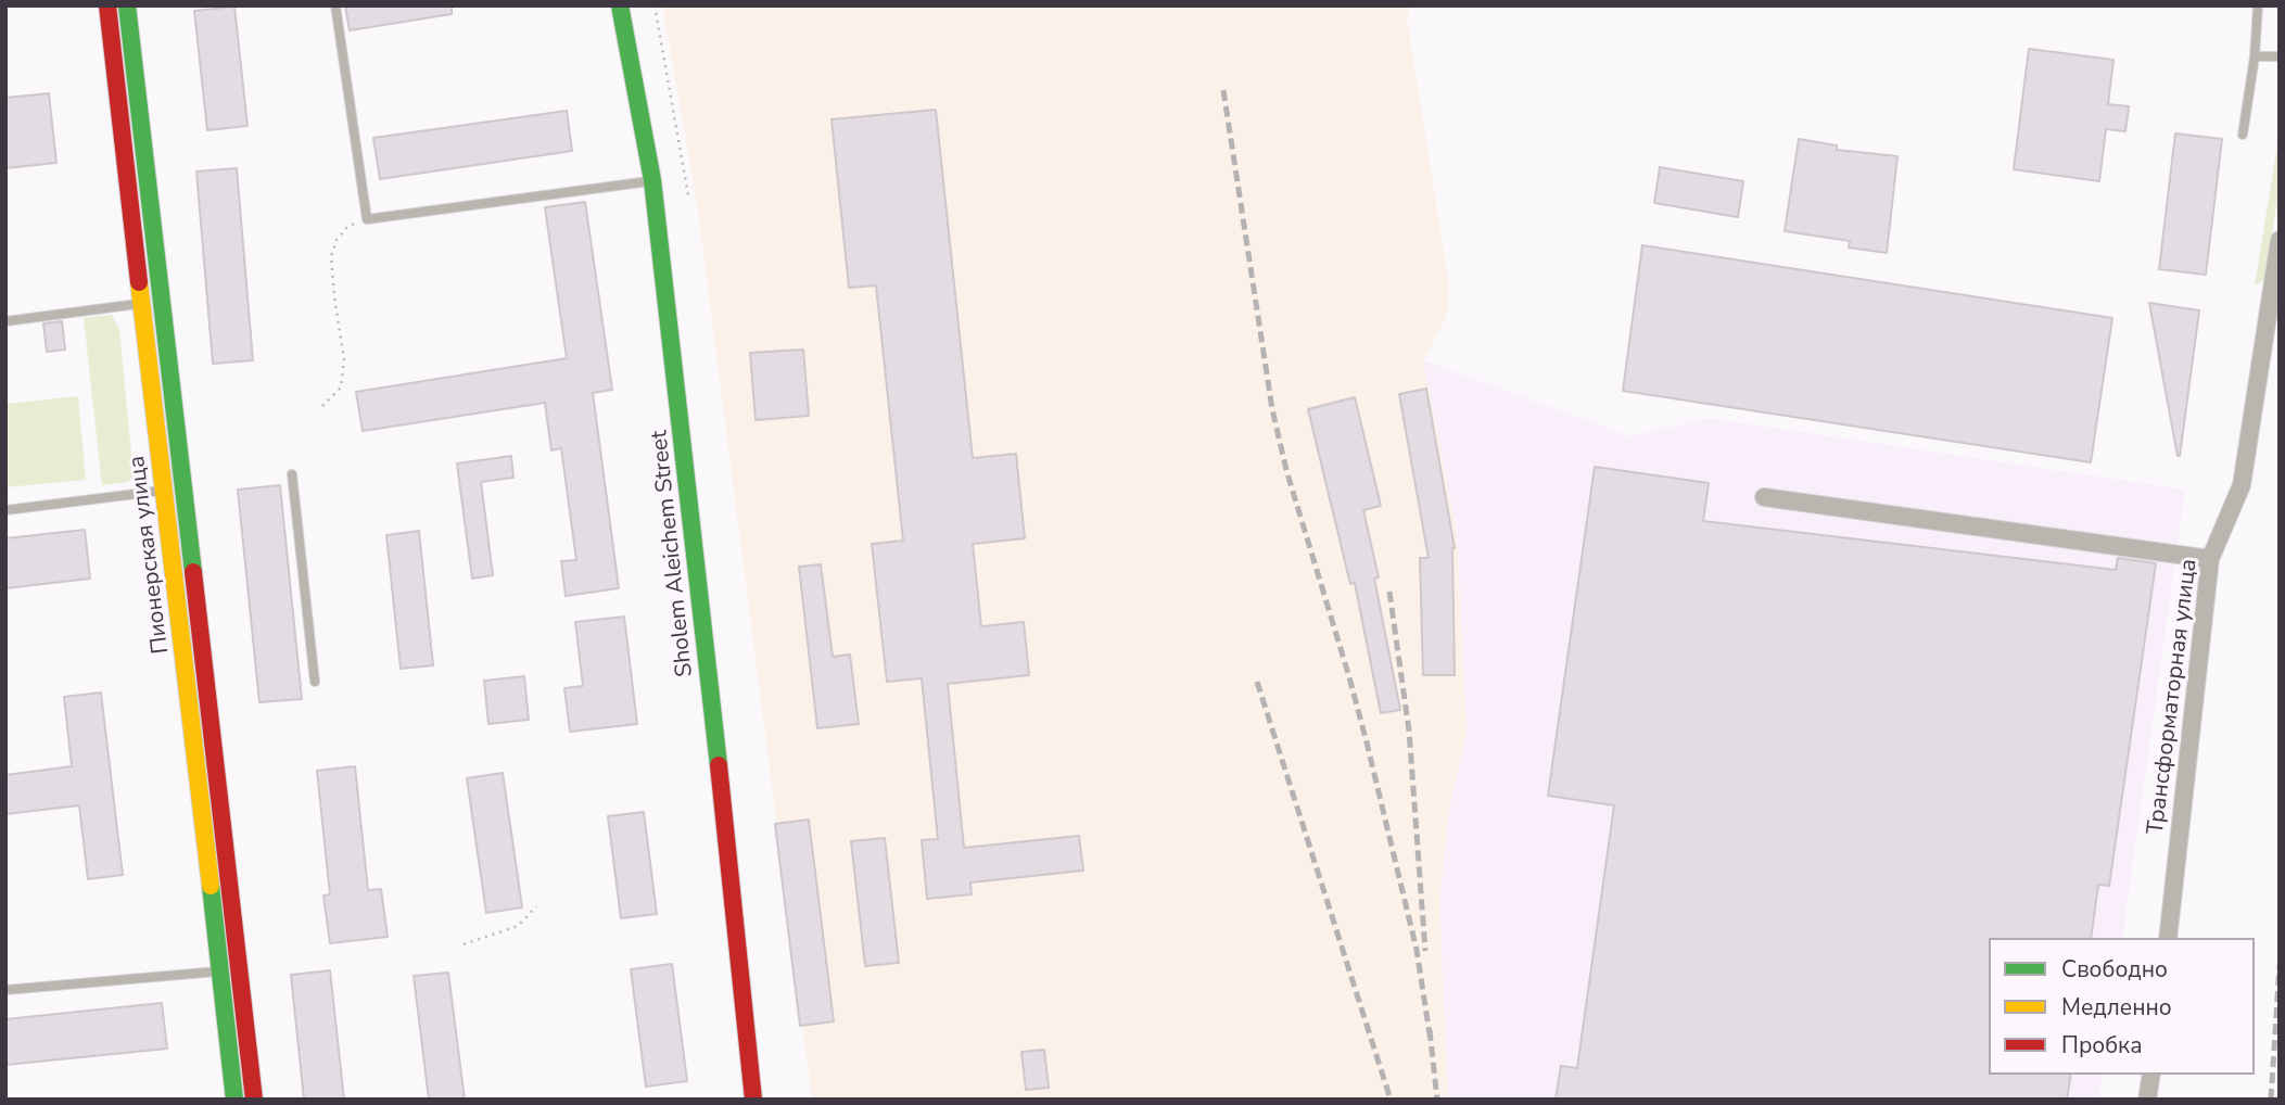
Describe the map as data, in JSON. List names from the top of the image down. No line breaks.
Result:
{"streets":{"main road":["Sholem Aleichem Street","Пионерская улица"],"street":["Трансформаторная улица"]},"legend":["Свободно","Медленно","Пробка"]}
